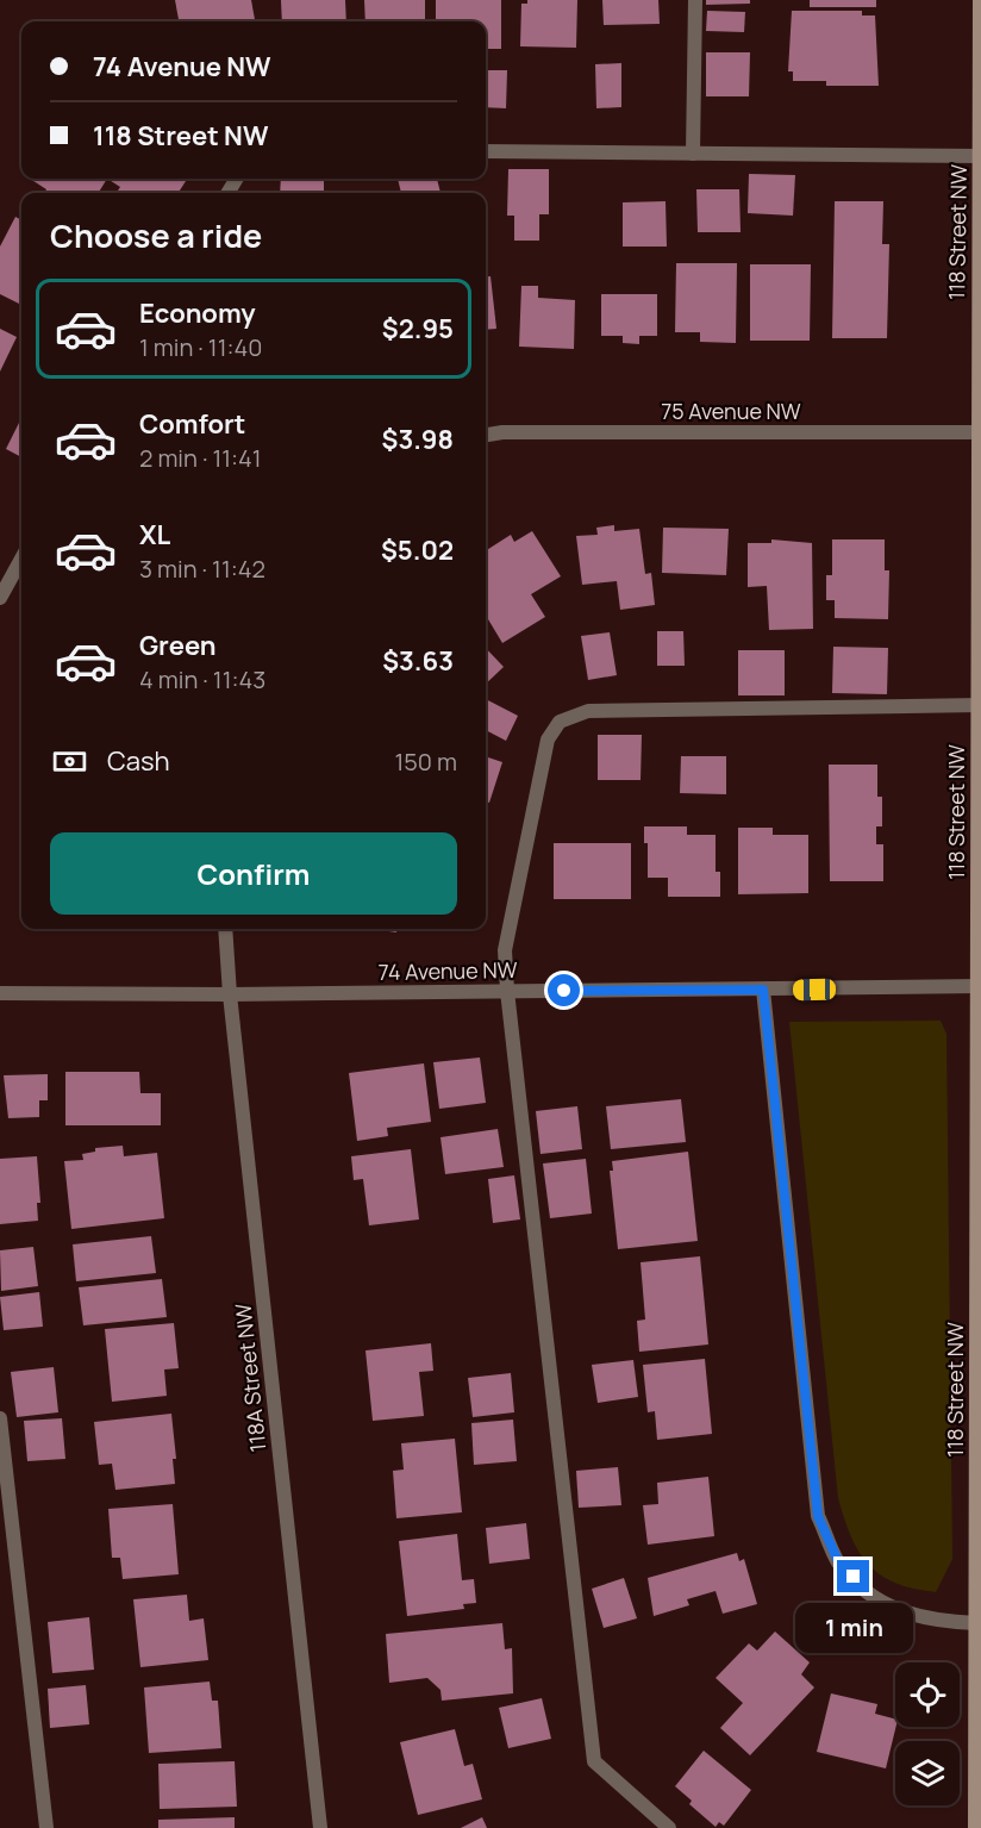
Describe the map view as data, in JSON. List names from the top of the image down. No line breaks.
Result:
{"streets":{"street":["118 Street NW","75 Avenue NW","74 Avenue NW","118A Street NW"]},"crossings":[["118 Street NW","75 Avenue NW"],["118 Street NW","74 Avenue NW"],["74 Avenue NW","118A Street NW"]],"page":{"banner":["74 Avenue NW","118 Street NW"],"heading":"Choose a ride","list":[{"name":"Economy","note":"1 min · 11:40","value":"$2.95"},{"name":"Comfort","note":"2 min · 11:41","value":"$3.98"},{"name":"XL","note":"3 min · 11:42","value":"$5.02"},{"name":"Green","note":"4 min · 11:43","value":"$3.63"}],"pay":["Cash","150 m"],"buttons":"Confirm","bubble":"1 min"}}
